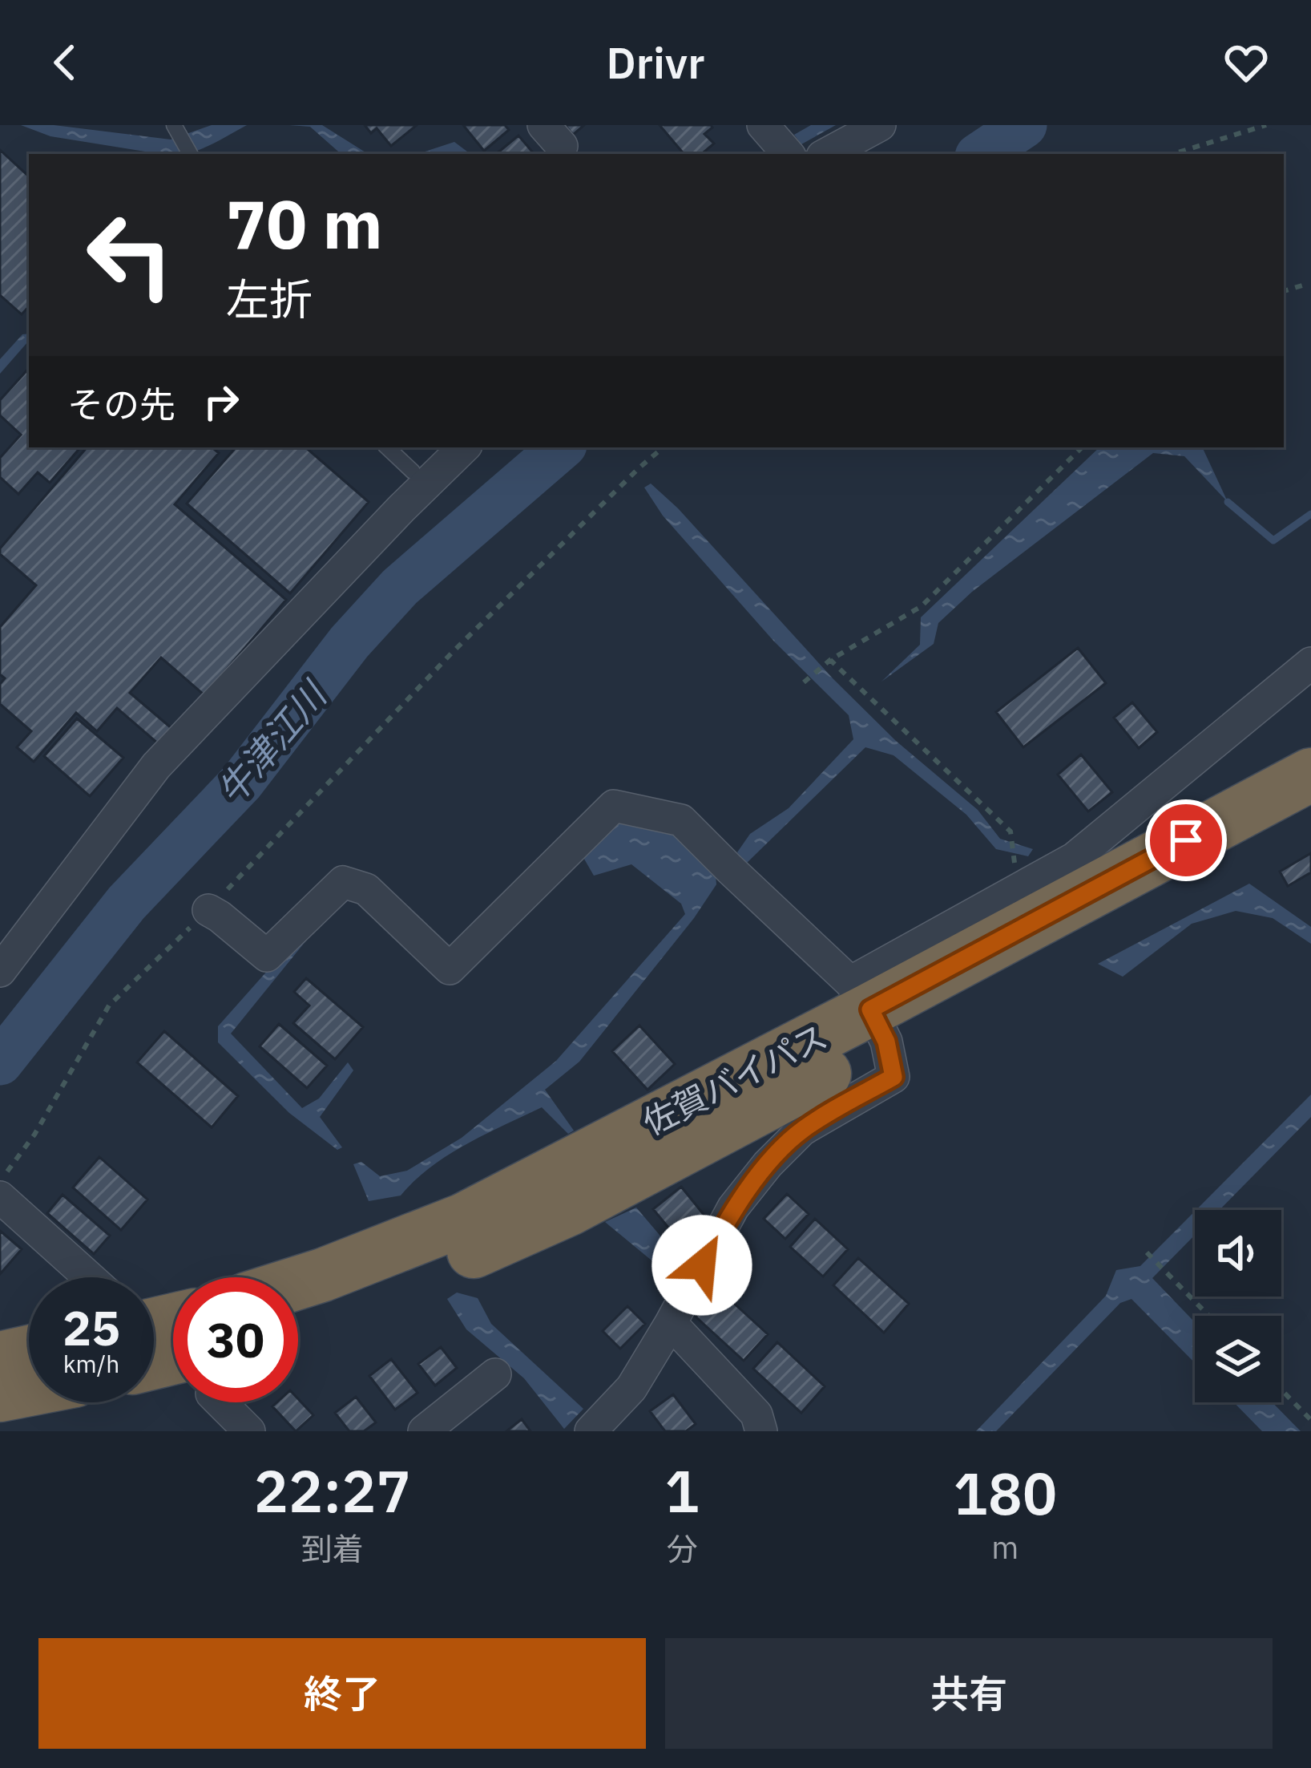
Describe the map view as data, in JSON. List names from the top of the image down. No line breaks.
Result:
{"streets":{"highway":["佐賀バイパス"]},"water":["牛津江川"],"page":{"header":"Drivr","turn":["70 m","左折"],"then":"その先","speed":"25 km/h","limit":"30","eta":["22:27","到着","1","分","180","m"],"buttons":["終了","共有"]}}
